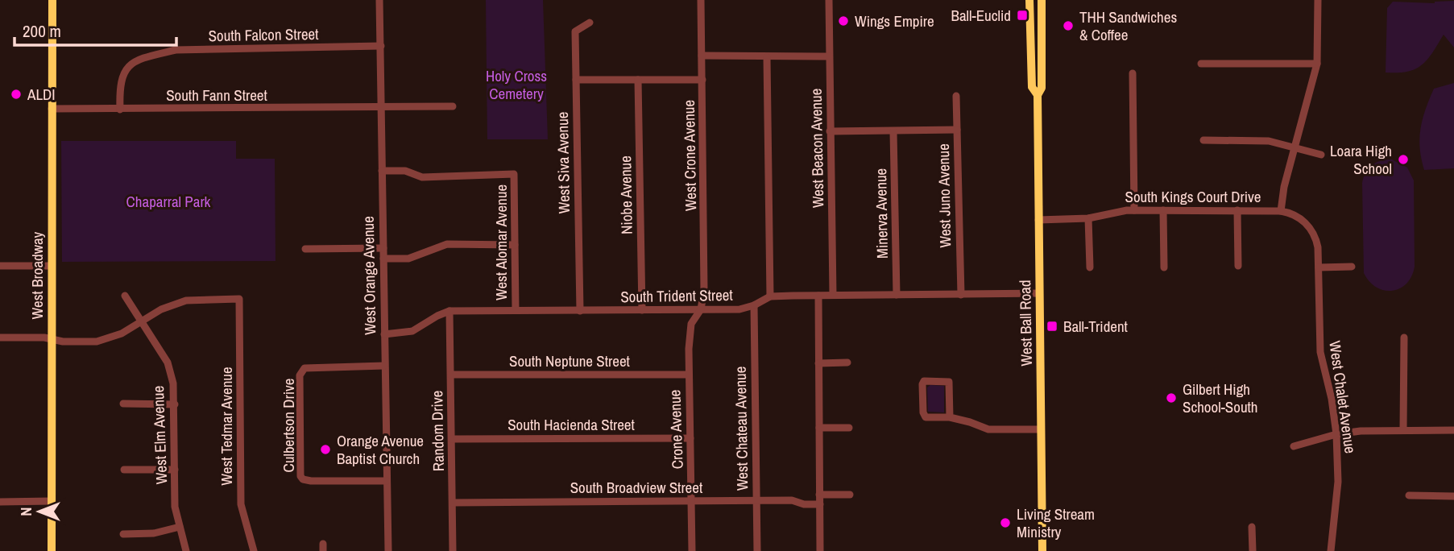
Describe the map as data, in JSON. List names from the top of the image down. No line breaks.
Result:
{"streets":{"main road":["West Broadway","West Ball Road"],"street":["South Falcon Street","South Fann Street","West Beacon Avenue","West Crone Avenue","West Siva Avenue","Niobe Avenue","West Juno Avenue","South Kings Court Drive","Minerva Avenue","West Alomar Avenue","West Orange Avenue","South Trident Street","South Neptune Street","West Chalet Avenue","South Hacienda Street","Culbertson Drive","West Tedmar Avenue","West Chateau Avenue","Crone Avenue","Random Drive","West Elm Avenue","South Broadview Street"]},"crossings":[["South Falcon Street","South Fann Street"],["South Falcon Street","West Orange Avenue"],["South Fann Street","West Broadway"],["South Fann Street","West Orange Avenue"],["West Beacon Avenue","South Trident Street"],["West Crone Avenue","South Trident Street"],["West Crone Avenue","Crone Avenue"],["West Siva Avenue","South Trident Street"],["Niobe Avenue","South Trident Street"],["West Juno Avenue","South Trident Street"],["South Kings Court Drive","West Ball Road"],["South Kings Court Drive","West Chalet Avenue"],["Minerva Avenue","South Trident Street"],["West Alomar Avenue","West Orange Avenue"],["West Alomar Avenue","South Trident Street"],["West Orange Avenue","South Trident Street"],["West Orange Avenue","Culbertson Drive"],["South Trident Street","West Ball Road"],["South Trident Street","West Chateau Avenue"],["South Trident Street","Crone Avenue"],["South Trident Street","Random Drive"],["South Neptune Street","Crone Avenue"],["South Neptune Street","Random Drive"],["South Hacienda Street","Crone Avenue"],["South Hacienda Street","Random Drive"],["West Tedmar Avenue","West Elm Avenue"],["West Chateau Avenue","South Broadview Street"],["Crone Avenue","South Broadview Street"],["Random Drive","South Broadview Street"]],"parks":["Holy Cross Cemetery","Chaparral Park"],"places":{"transit":["Ball-Euclid","Ball-Trident"],"other":["Wings Empire","THH Sandwiches & Coffee","ALDI","Loara High School","Gilbert High School-South","Orange Avenue Baptist Church","Living Stream Ministry"]},"scale_bar":"200 m","north":"left"}
